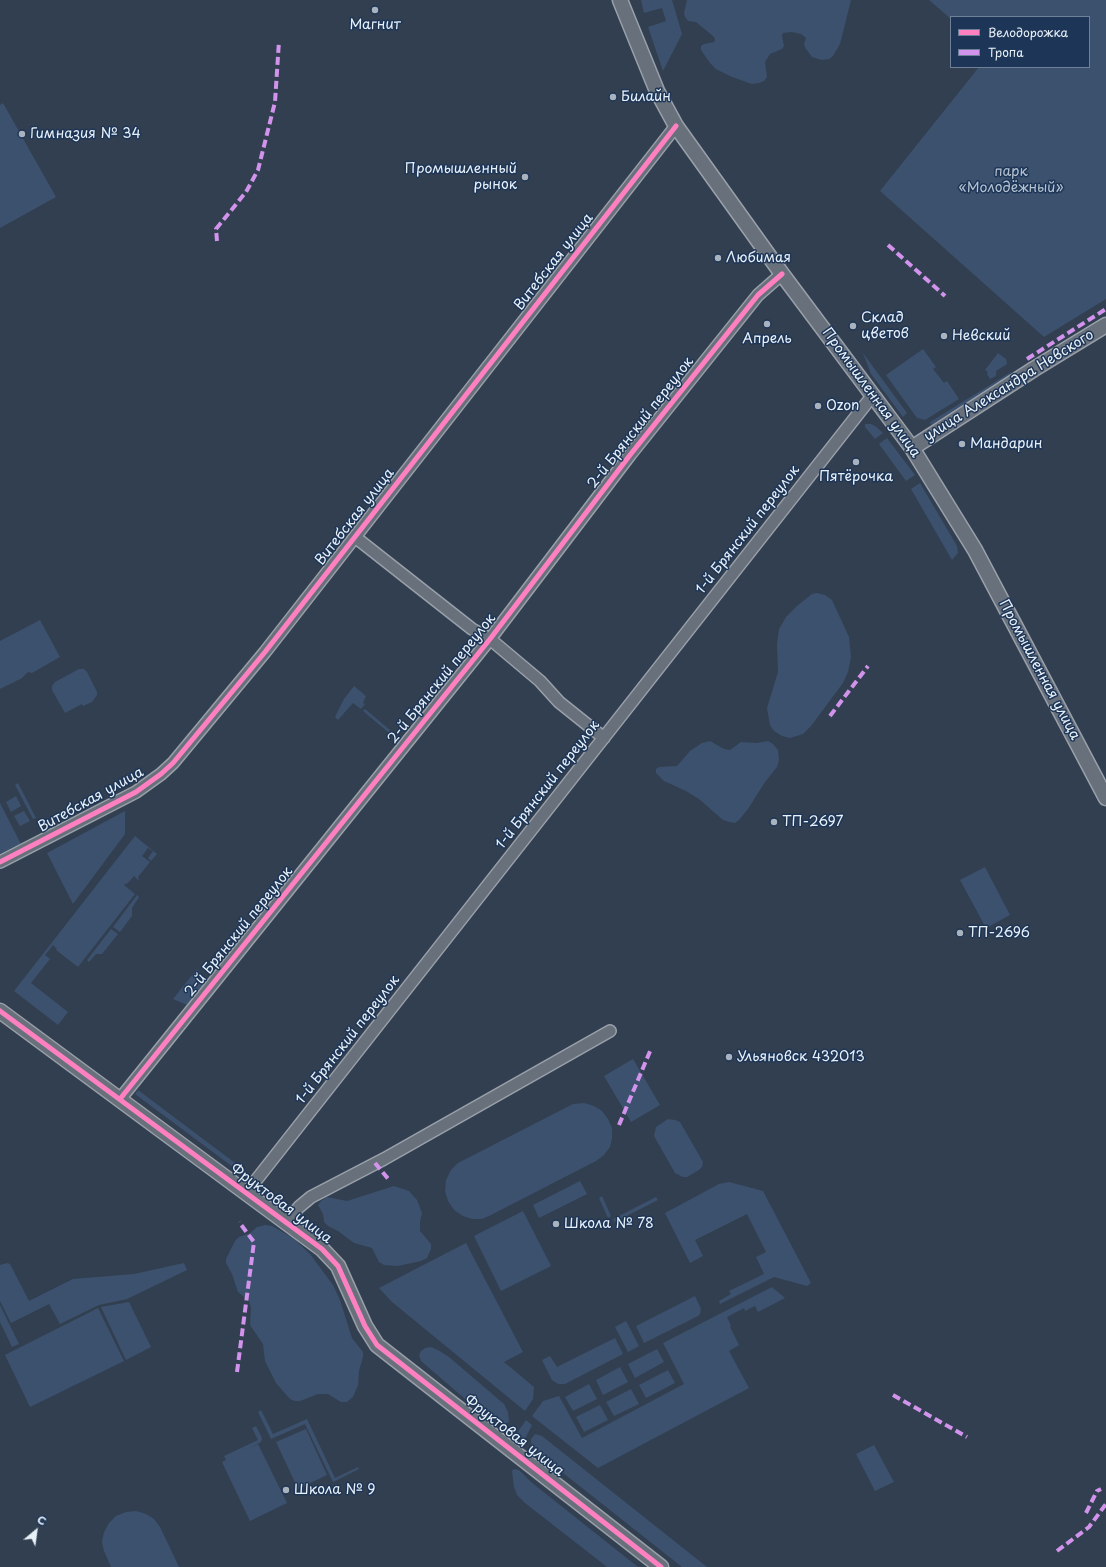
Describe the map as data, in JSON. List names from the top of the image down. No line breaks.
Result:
{"streets":{"street":["Витебская улица","улица Александра Невского","Промышленная улица","2-й Брянский переулок","1-й Брянский переулок","Фруктовая улица"]},"crossings":[["Витебская улица","Промышленная улица"],["улица Александра Невского","Промышленная улица"],["Промышленная улица","2-й Брянский переулок"],["Промышленная улица","1-й Брянский переулок"],["2-й Брянский переулок","Фруктовая улица"],["1-й Брянский переулок","Фруктовая улица"]],"parks":["парк «Молодёжный»"],"places":["Магнит","Билайн","Гимназия № 34","Промышленный рынок","Любимая","Апрель","Склад цветов","Невский","Ozon","Мандарин","Пятёрочка","ТП-2697","ТП-2696","Ульяновск 432013","Школа № 78","Школа № 9"],"legend":["Велодорожка","Тропа"],"north":"top right"}
